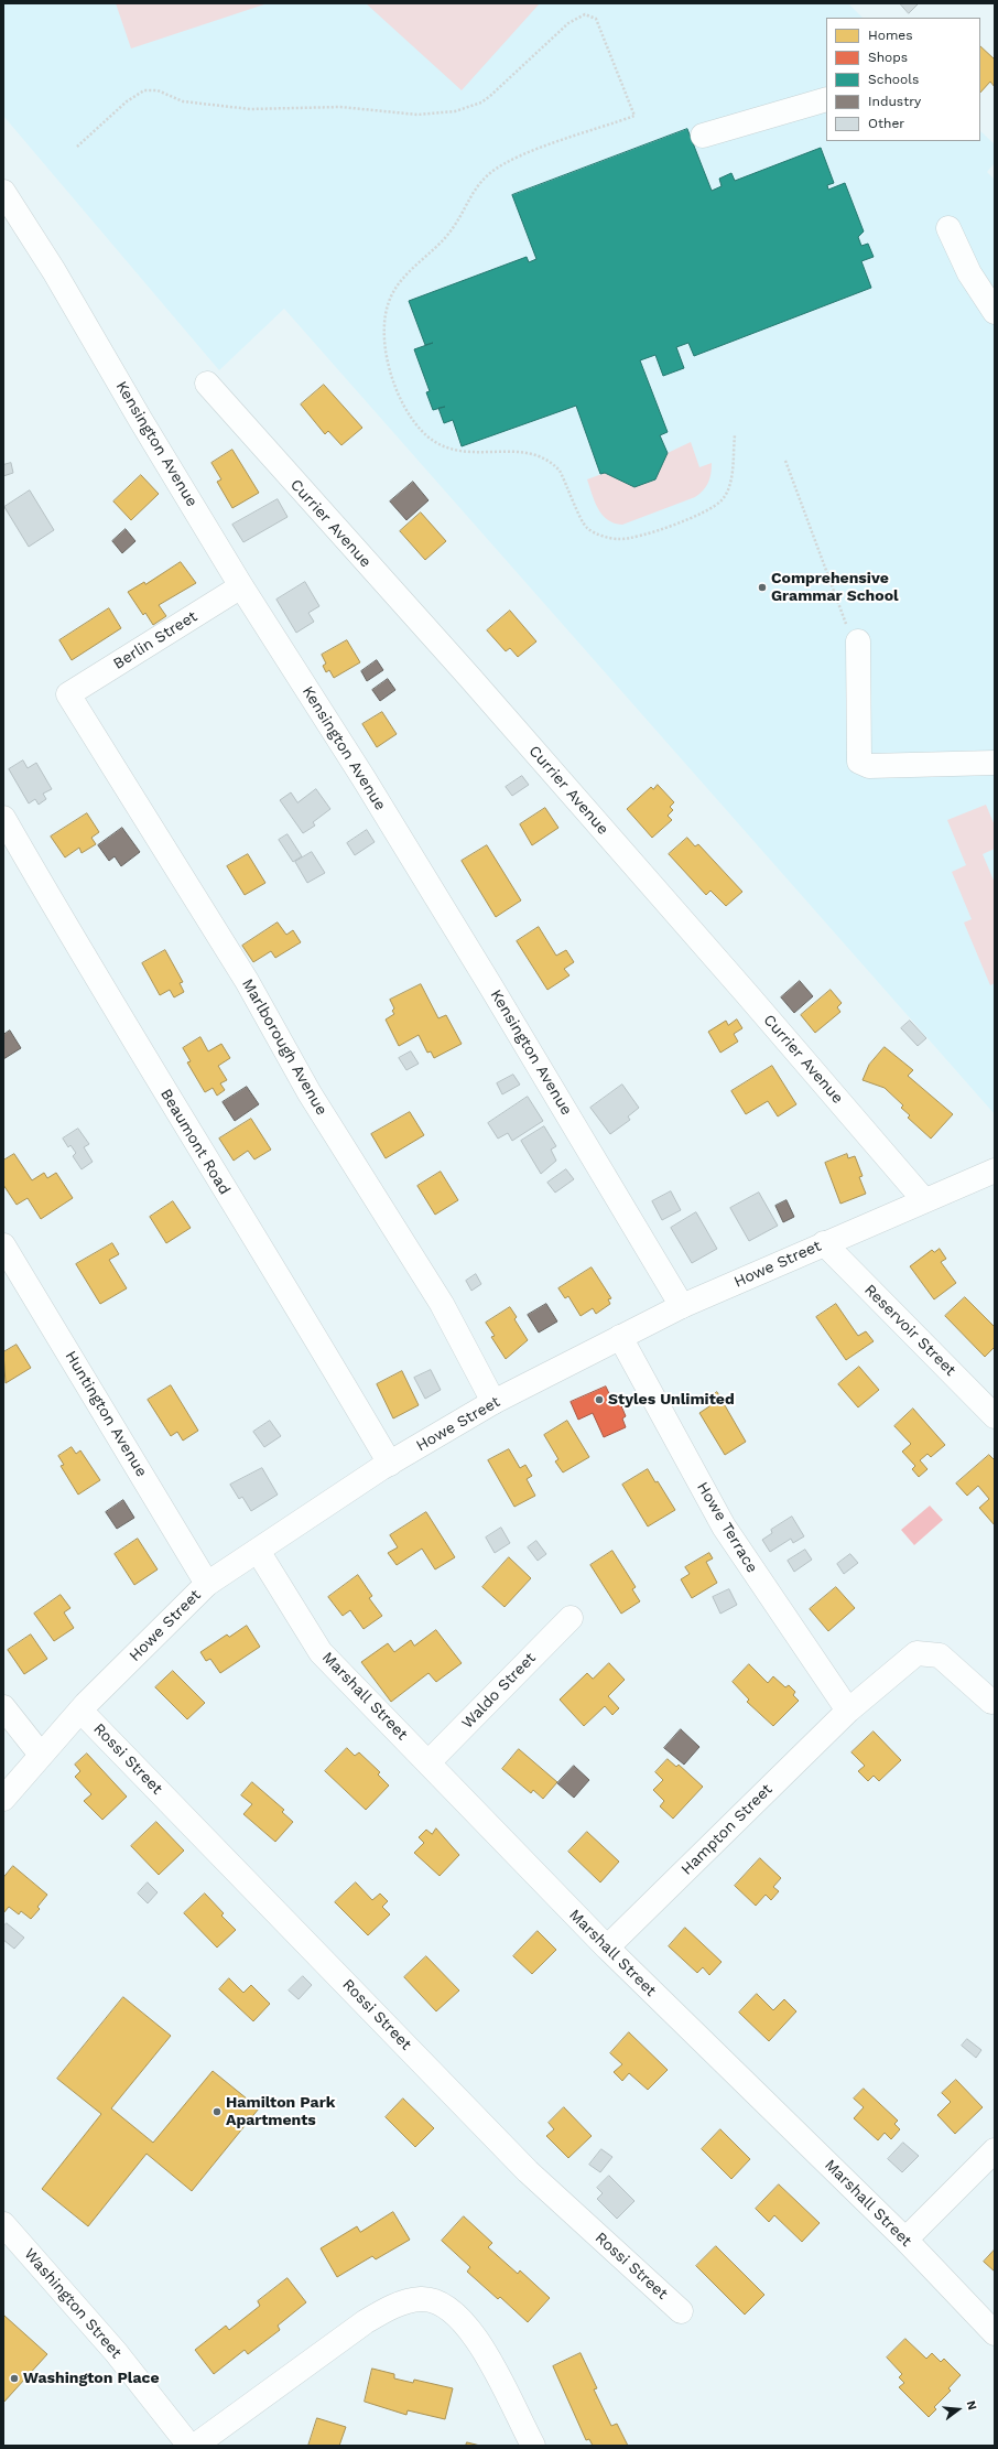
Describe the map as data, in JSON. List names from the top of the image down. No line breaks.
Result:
{"streets":{"street":["Kensington Avenue","Currier Avenue","Berlin Street","Marlborough Avenue","Beaumont Road","Howe Street","Reservoir Street","Huntington Avenue","Howe Terrace","Waldo Street","Marshall Street","Rossi Street","Hampton Street","Washington Street"]},"crossings":[["Kensington Avenue","Berlin Street"],["Kensington Avenue","Howe Street"],["Currier Avenue","Howe Street"],["Berlin Street","Marlborough Avenue"],["Marlborough Avenue","Howe Street"],["Beaumont Road","Howe Street"],["Howe Street","Reservoir Street"],["Howe Street","Huntington Avenue"],["Howe Street","Howe Terrace"],["Howe Street","Marshall Street"],["Howe Street","Rossi Street"],["Howe Terrace","Hampton Street"],["Waldo Street","Marshall Street"],["Marshall Street","Hampton Street"]],"places":["Comprehensive Grammar School","Styles Unlimited","Hamilton Park Apartments","Washington Place"],"legend":["Homes","Shops","Schools","Industry","Other"],"north":"right"}
